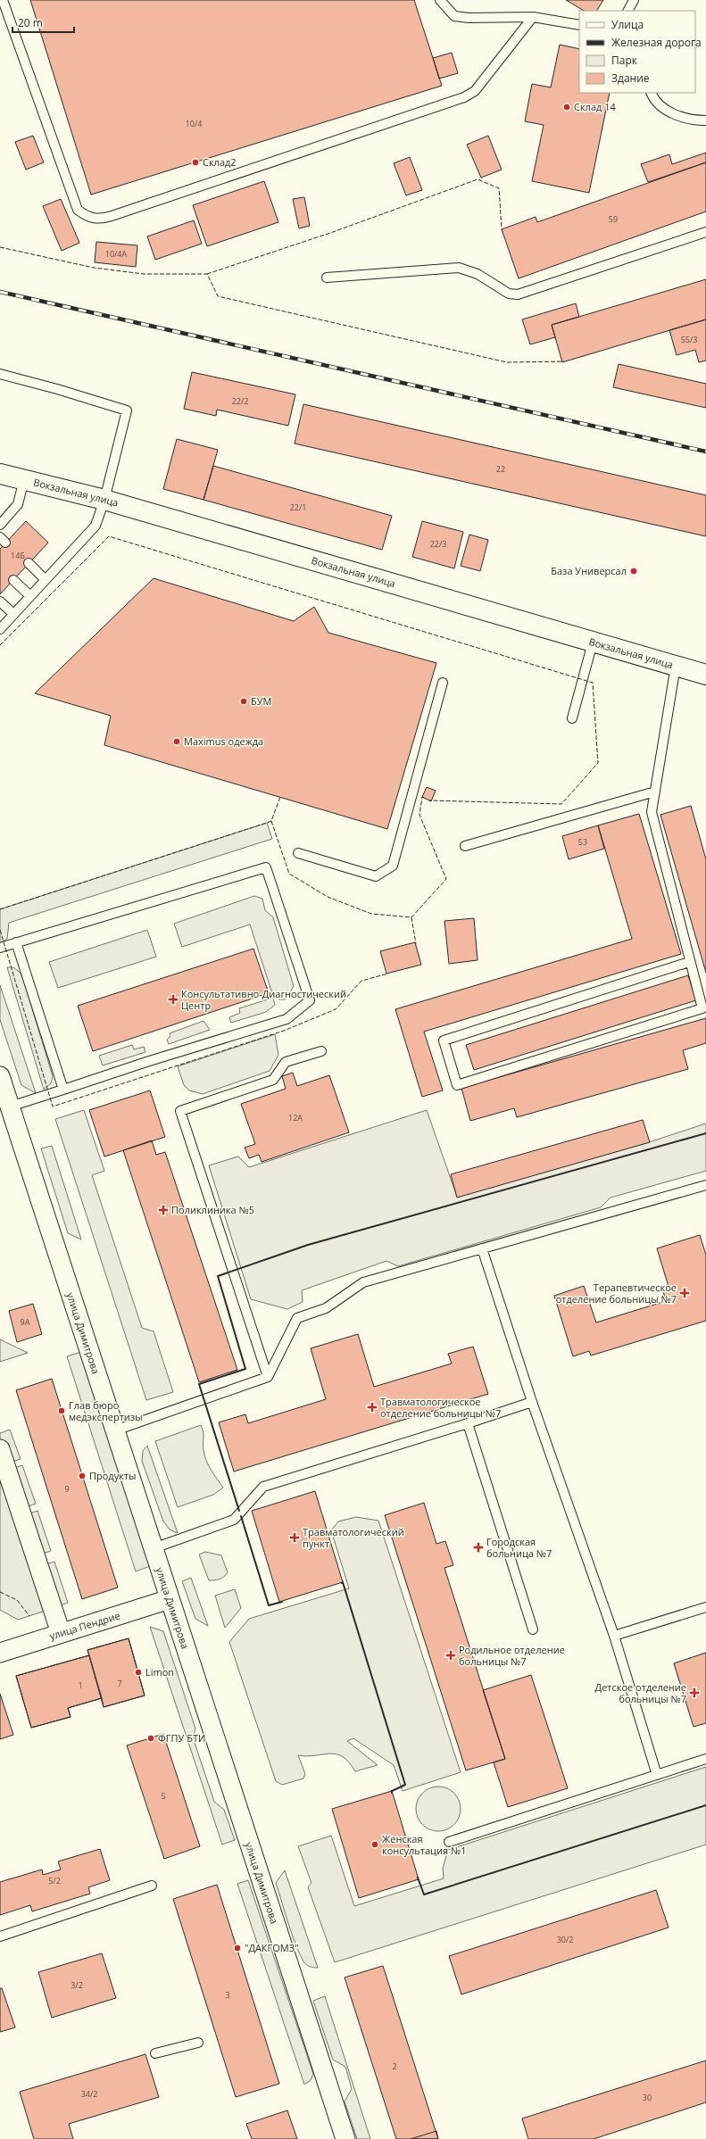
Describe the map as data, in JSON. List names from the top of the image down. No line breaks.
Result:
{"streets":{"street":["Вокзальная улица","улица Димитрова","улица Пендрие"]},"crossings":[["улица Димитрова","улица Пендрие"]],"places":{"other":["Склад 14","Склад2","База Универсал","БУМ","Maximus одежда","Глав бюро медэкспертизы","Продукты","Limon","ФГПУ БТИ","Женская консультация №1","\"ДАКГОМЗ\""],"health":["Консультативно-Диагностический Центр","Поликлиника №5","Терапевтическое отделение больницы №7","Травматологическое отделение больницы №7","Травматологический пункт","Городская больница №7","Родильное отделение больницы №7","Детское отделение больницы №7"]},"house_numbers":["10/4","59","10/4А","55/3","22/2","22","22/1","22/3","14Б","53","12А","9А","9","7","1","5","5/2","30/2","3/2","3","2","34/2","30"],"legend":["Улица","Железная дорога","Парк","Здание"],"scale_bar":"20 m"}
